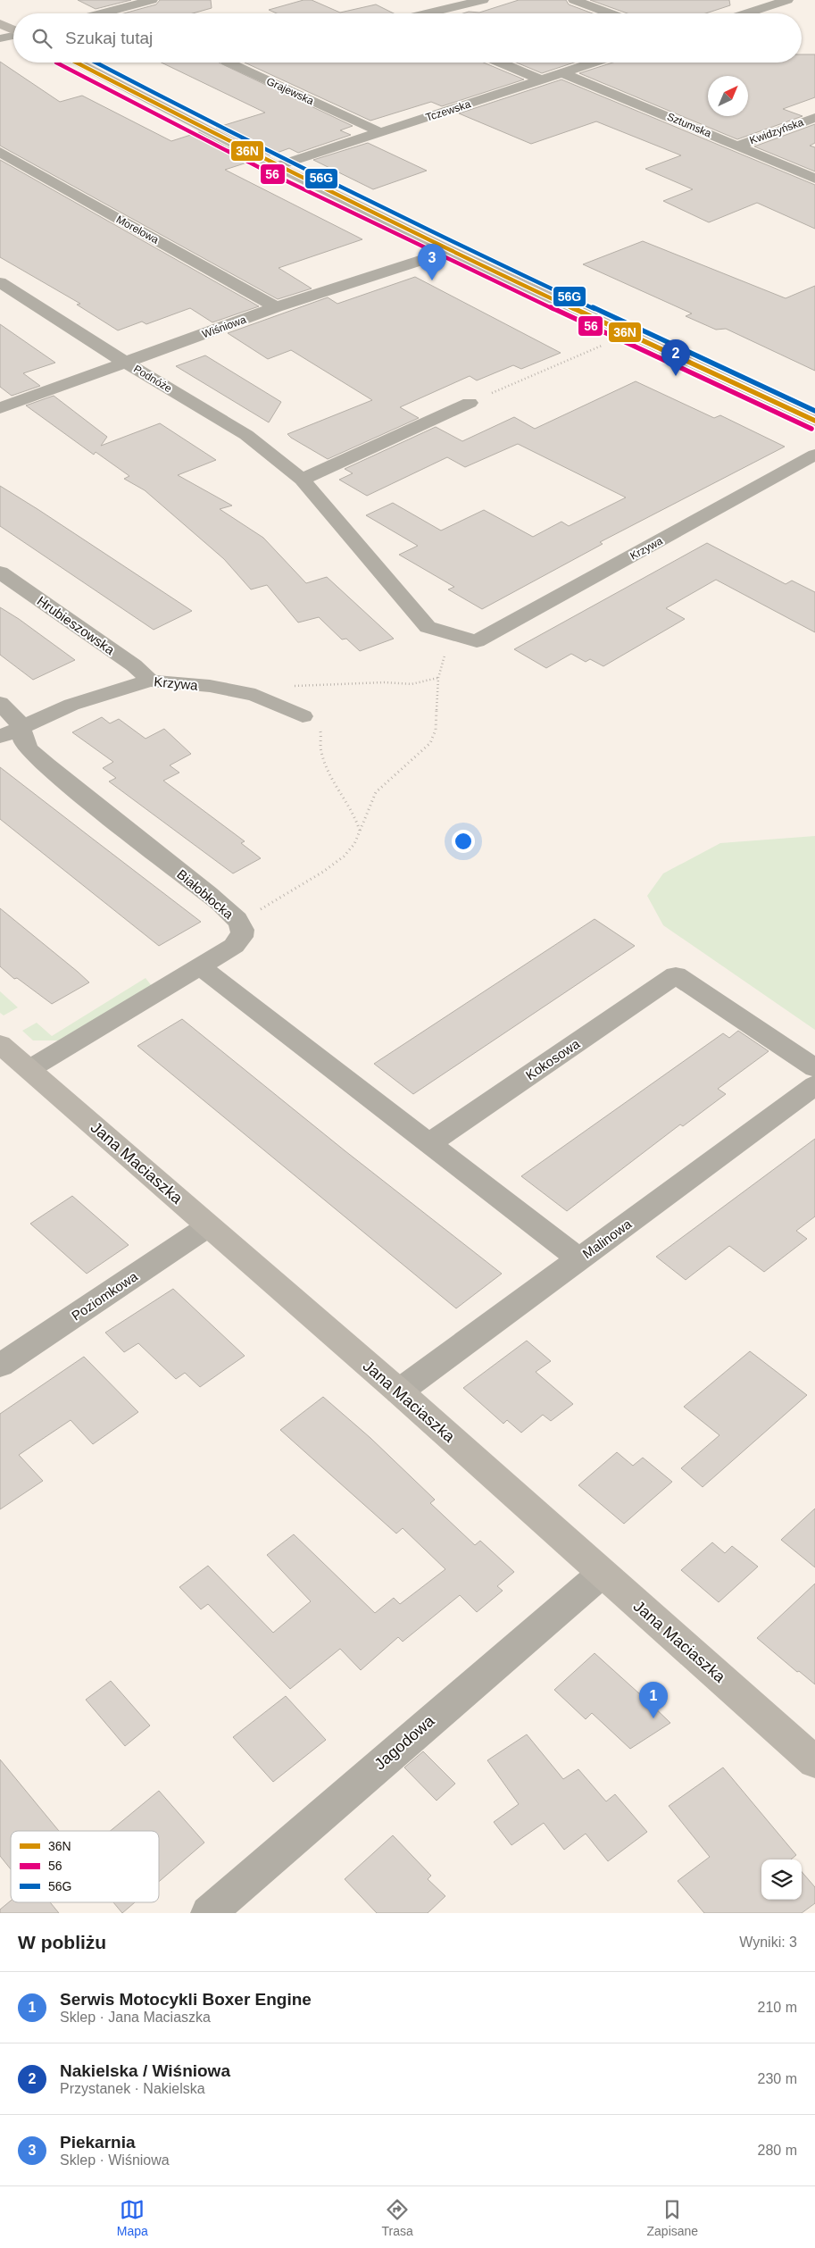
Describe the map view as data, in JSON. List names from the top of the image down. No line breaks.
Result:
{"streets":{"main road":["Jana Maciaszka"],"street":["Grajewska","Tczewska","Sztumska","Kwidzyńska","Morelowa","Wiśniowa","Podnóże","Krzywa","Hrubieszowska","Białobłocka","Kokosowa","Malinowa","Poziomkowa","Jagodowa"]},"crossings":[["Grajewska","Tczewska"],["Tczewska","Sztumska"],["Sztumska","Kwidzyńska"],["Morelowa","Wiśniowa"],["Wiśniowa","Podnóże"],["Podnóże","Krzywa"],["Krzywa","Hrubieszowska"],["Krzywa","Białobłocka"],["Białobłocka","Jana Maciaszka"],["Jana Maciaszka","Malinowa"],["Jana Maciaszka","Poziomkowa"],["Jana Maciaszka","Jagodowa"]],"lines":["transit line 36N","transit line 56","transit line 56G"],"legend":["36N","56","56G"],"north":"top right","page":{"search":"Szukaj tutaj","pins":["3","2","1"],"heading":["W pobliżu","Wyniki: 3"],"list":[{"mark":"1","name":"Serwis Motocykli Boxer Engine","note":"Sklep · Jana Maciaszka","value":"210 m"},{"mark":"2","name":"Nakielska / Wiśniowa","note":"Przystanek · Nakielska","value":"230 m"},{"mark":"3","name":"Piekarnia","note":"Sklep · Wiśniowa","value":"280 m"}],"nav":["Mapa","Trasa","Zapisane"]}}
